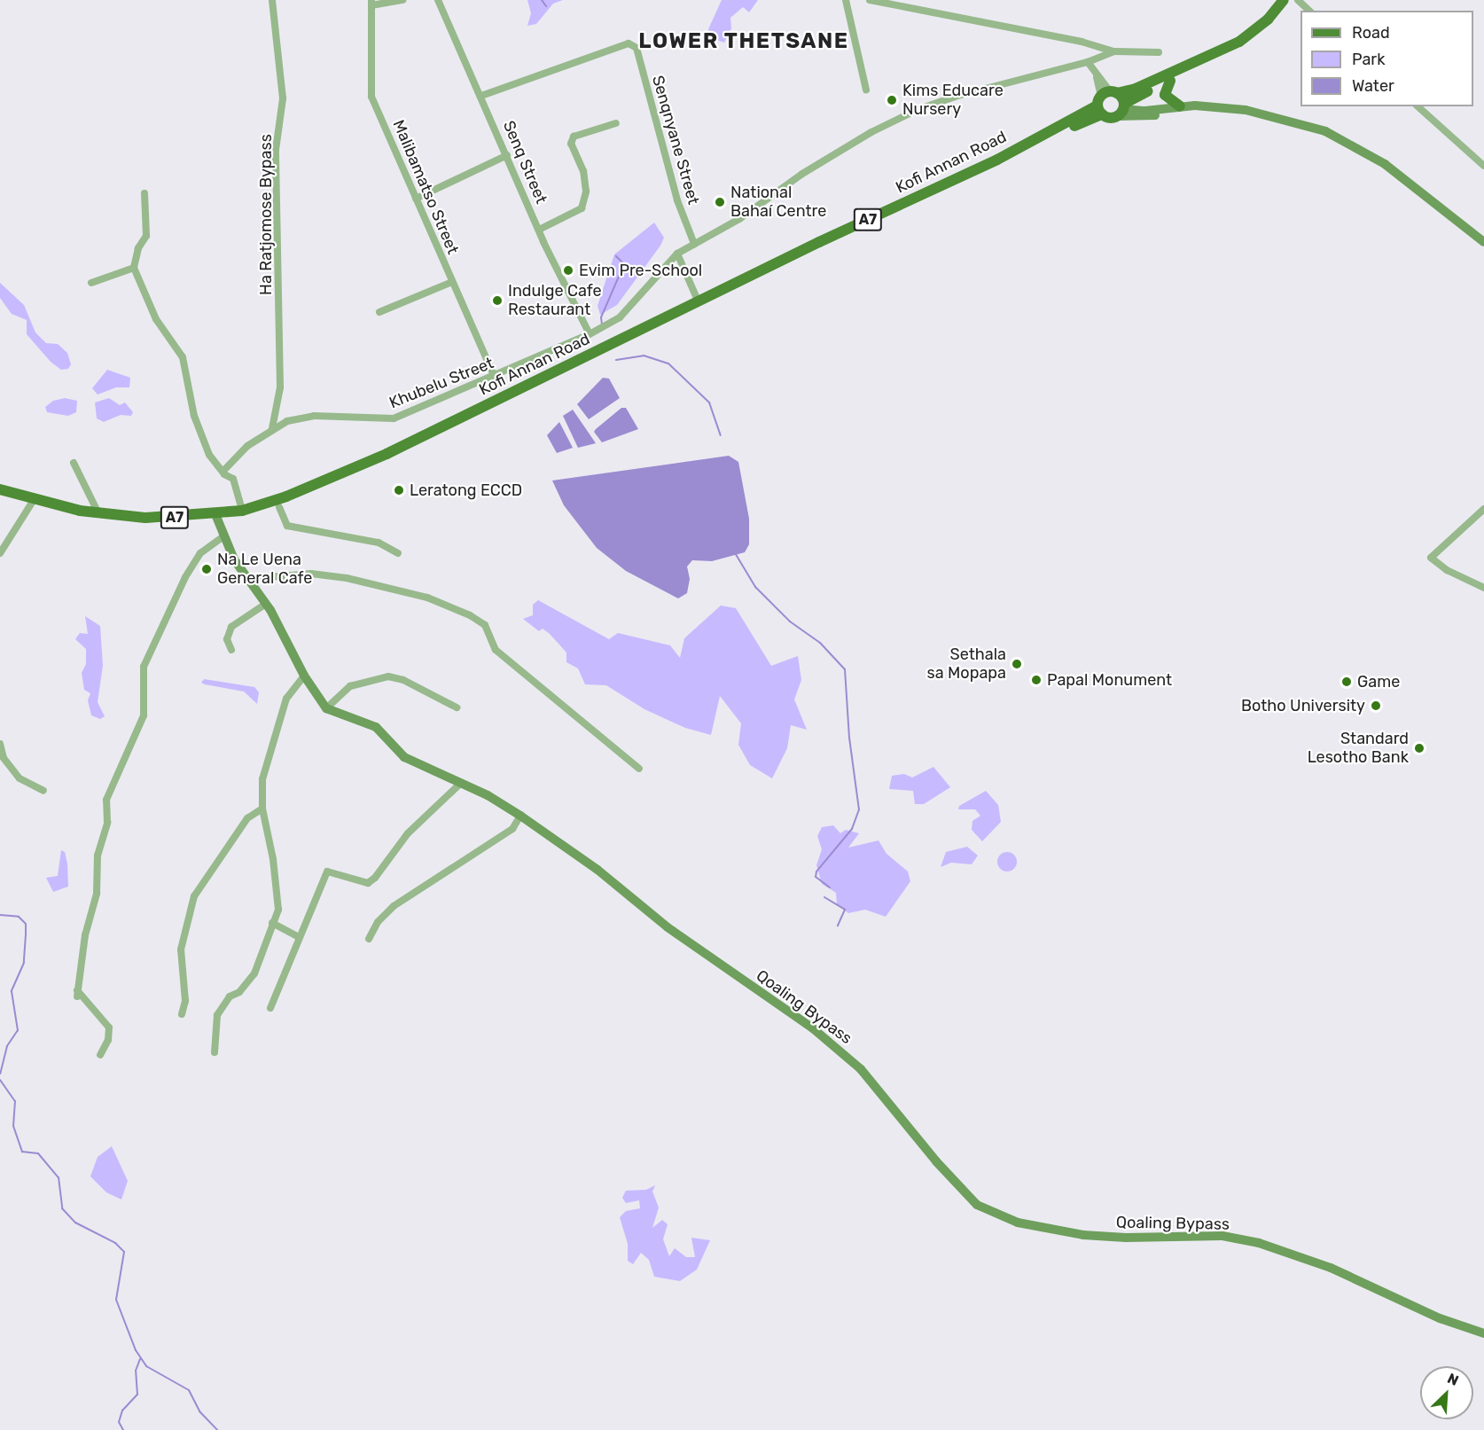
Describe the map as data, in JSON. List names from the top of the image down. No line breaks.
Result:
{"streets":{"main road":["Kofi Annan Road","A7","Qoaling Bypass"],"street":["Senqnyane Street","Senq Street","Malibamatso Street","Ha Ratjomose Bypass","Khubelu Street"]},"crossings":[["Senqnyane Street","Senq Street"],["Senqnyane Street","Khubelu Street"],["Senq Street","Khubelu Street"],["Malibamatso Street","Khubelu Street"],["Ha Ratjomose Bypass","Khubelu Street"]],"districts":["LOWER THETSANE"],"places":["Kims Educare Nursery","National Bahaí Centre","Evim Pre-School","Indulge Cafe Restaurant","Leratong ECCD","Na Le Uena General Cafe","Sethala sa Mopapa","Papal Monument","Game","Botho University","Standard Lesotho Bank"],"legend":["Road","Park","Water"],"north":"top right"}
